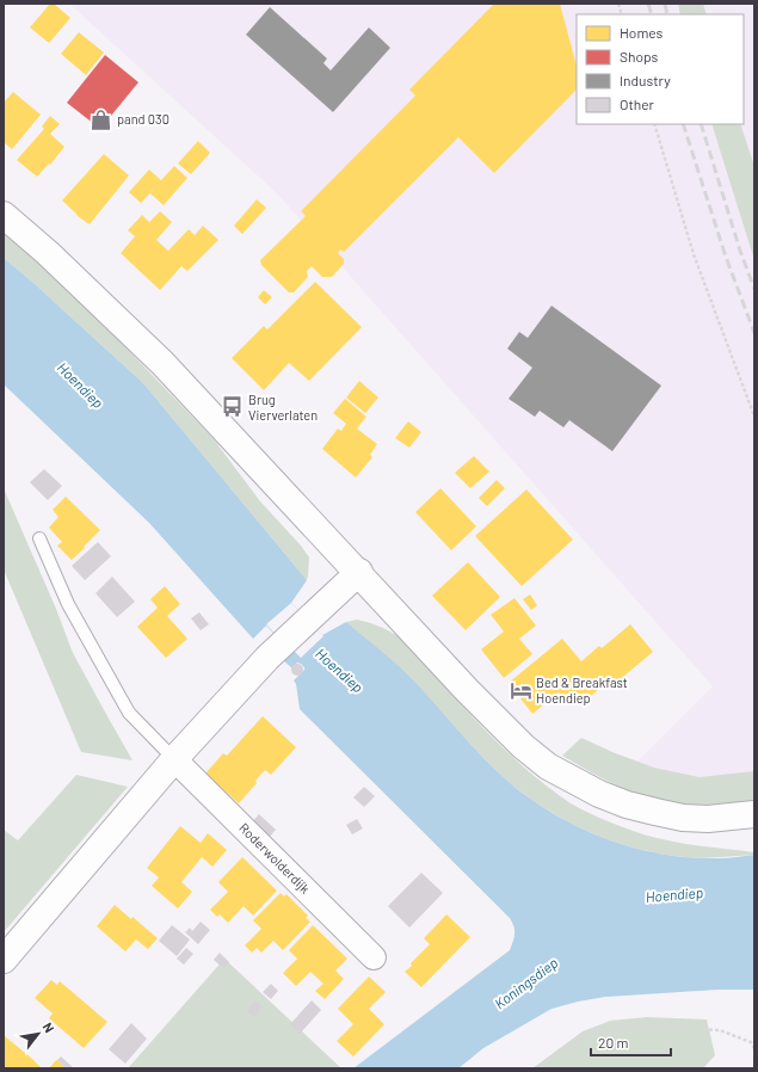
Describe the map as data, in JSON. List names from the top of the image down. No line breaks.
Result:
{"streets":{"street":["Roderwolderdijk"]},"water":["Hoendiep","Koningsdiep"],"places":{"shop":["pand 030"],"bus stop":["Brug Vierverlaten"],"hotel":["Bed & Breakfast Hoendiep"]},"legend":["Homes","Shops","Industry","Other"],"scale_bar":"20 m","north":"top right"}
